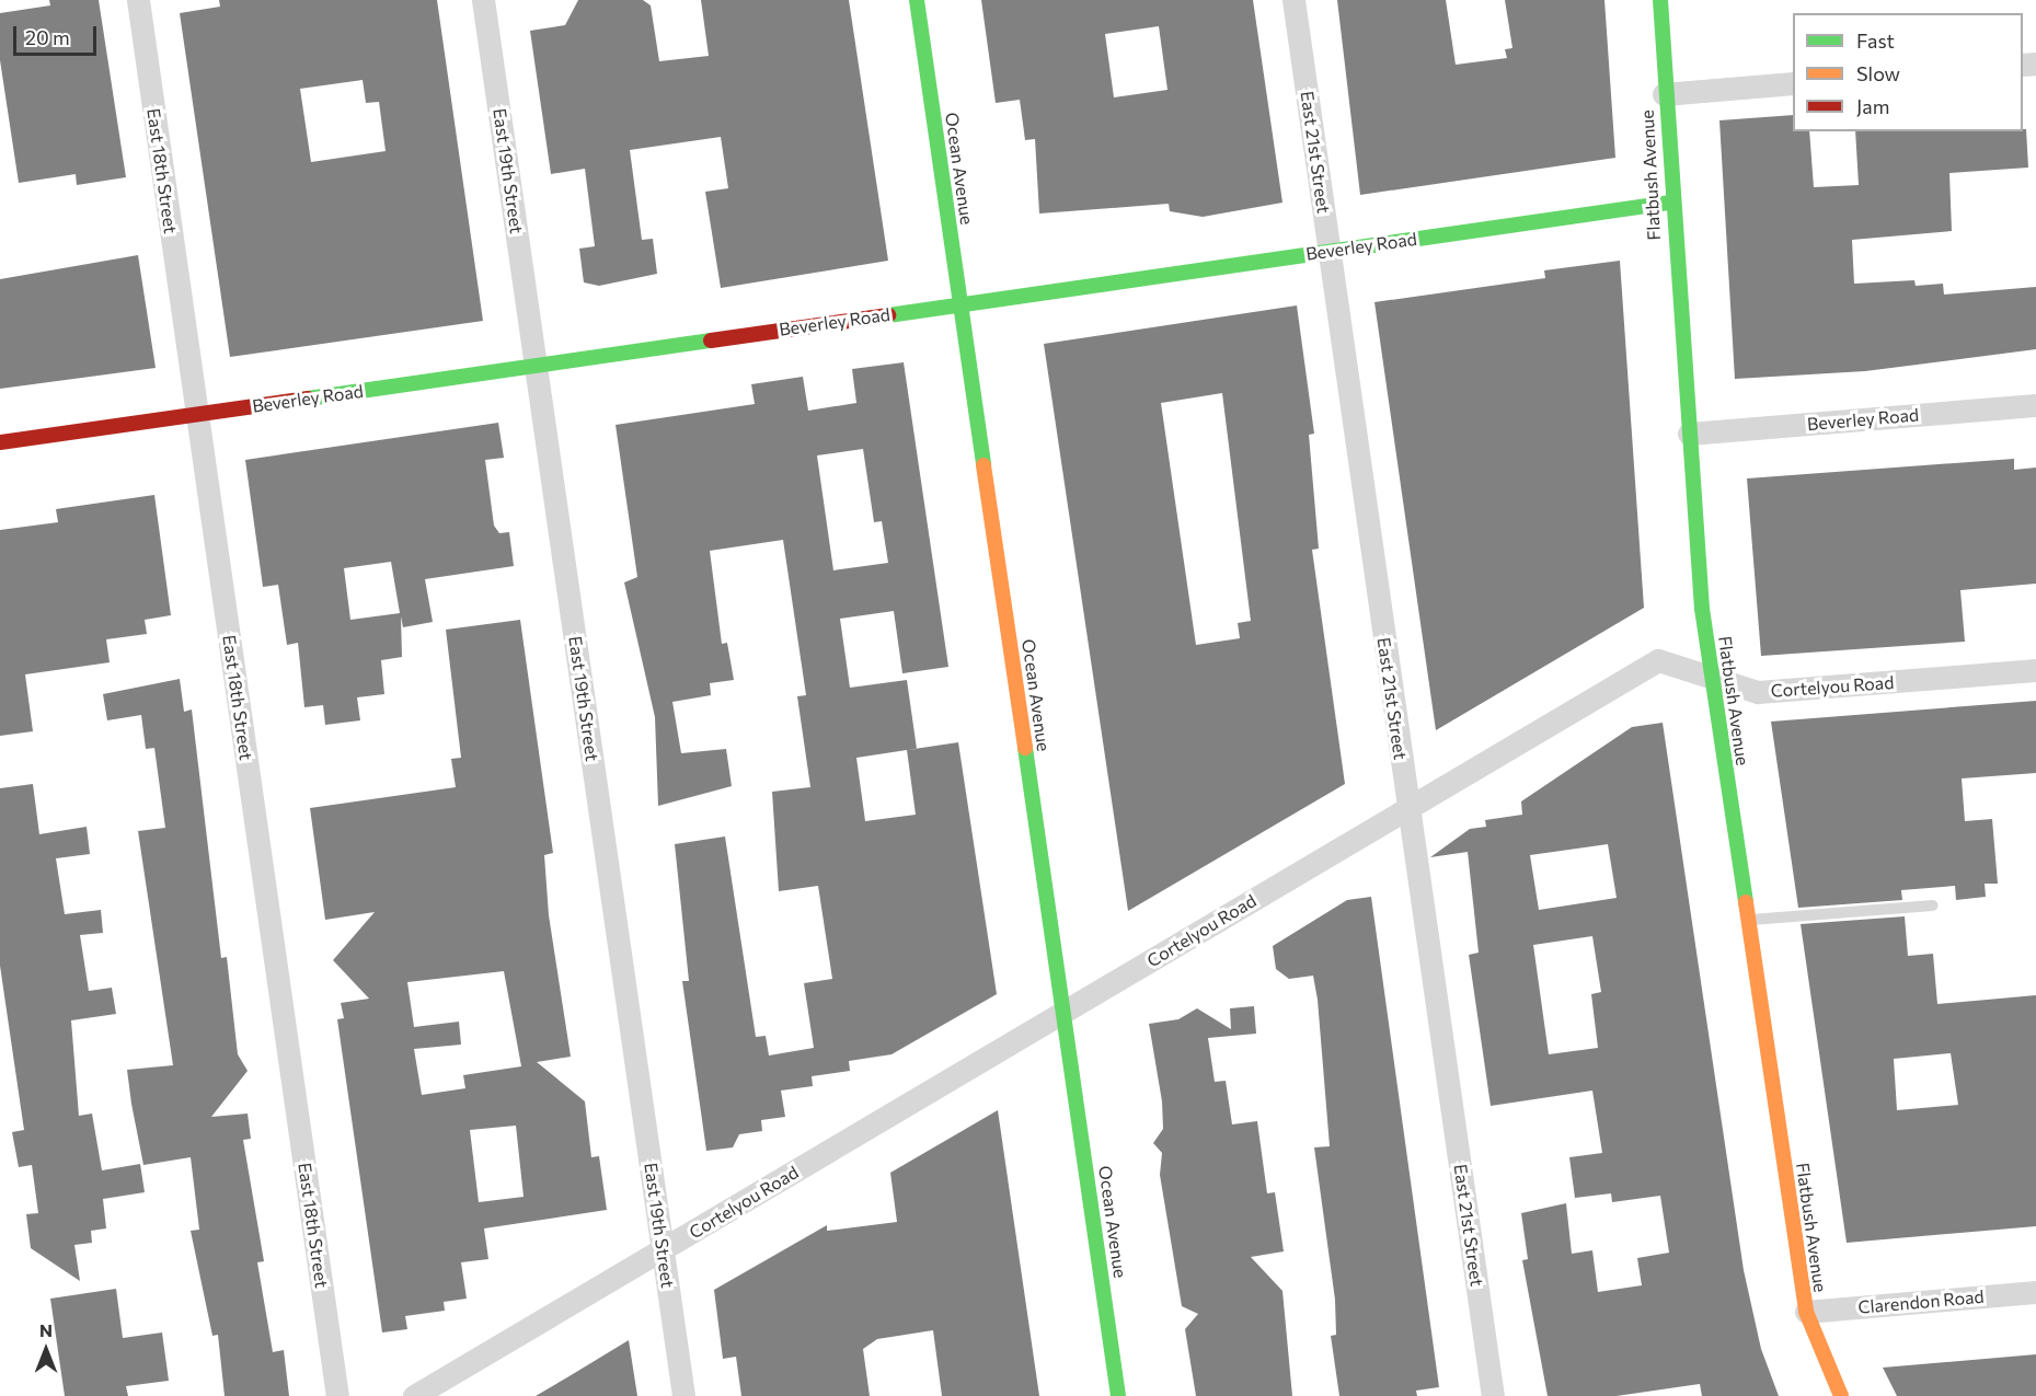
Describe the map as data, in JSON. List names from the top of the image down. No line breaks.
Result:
{"streets":{"main road":["Ocean Avenue","Flatbush Avenue","Beverley Road"],"street":["East 21st Street","East 18th Street","East 19th Street","Cortelyou Road","Clarendon Road"]},"crossings":[["East 21st Street","Beverley Road"],["East 21st Street","Cortelyou Road"],["Ocean Avenue","Beverley Road"],["Ocean Avenue","Cortelyou Road"],["East 18th Street","Beverley Road"],["East 19th Street","Beverley Road"],["East 19th Street","Cortelyou Road"],["Flatbush Avenue","Beverley Road"],["Flatbush Avenue","Cortelyou Road"],["Flatbush Avenue","Clarendon Road"]],"legend":["Fast","Slow","Jam"],"scale_bar":"20 m","north":"top"}
